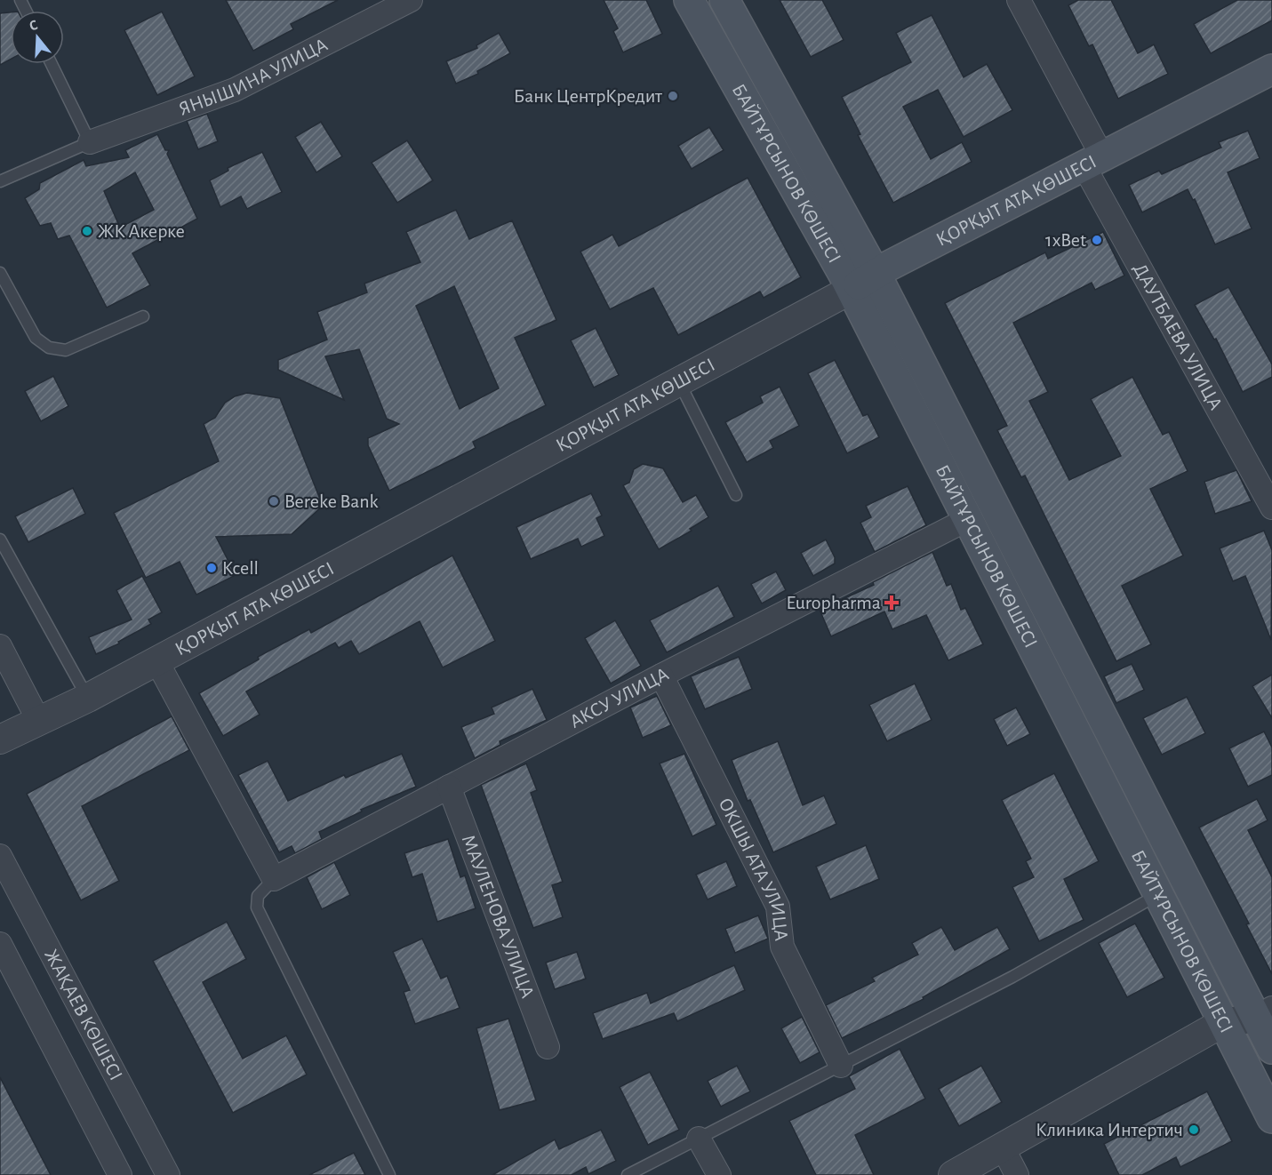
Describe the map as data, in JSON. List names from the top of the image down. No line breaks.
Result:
{"streets":{"main road":["БАЙТҰРСЫНОВ КӨШЕСІ","ҚОРҚЫТ АТА КӨШЕСІ"],"street":["ЯНЫШИНА УЛИЦА","ДАУТБАЕВА УЛИЦА","АКСУ УЛИЦА","ОКШЫ АТА УЛИЦА","МАУЛЕНОВА УЛИЦА","ЖАҚАЕВ КӨШЕСІ"]},"crossings":[["БАЙТҰРСЫНОВ КӨШЕСІ","ҚОРҚЫТ АТА КӨШЕСІ"],["БАЙТҰРСЫНОВ КӨШЕСІ","АКСУ УЛИЦА"],["ҚОРҚЫТ АТА КӨШЕСІ","ДАУТБАЕВА УЛИЦА"],["АКСУ УЛИЦА","ОКШЫ АТА УЛИЦА"],["АКСУ УЛИЦА","МАУЛЕНОВА УЛИЦА"]],"places":{"other":["Банк ЦентрКредит","ЖК Акерке","1xBet","Bereke Bank","Kcell","Клиника Интертич"],"health":["Europharma"]},"north":"top"}
